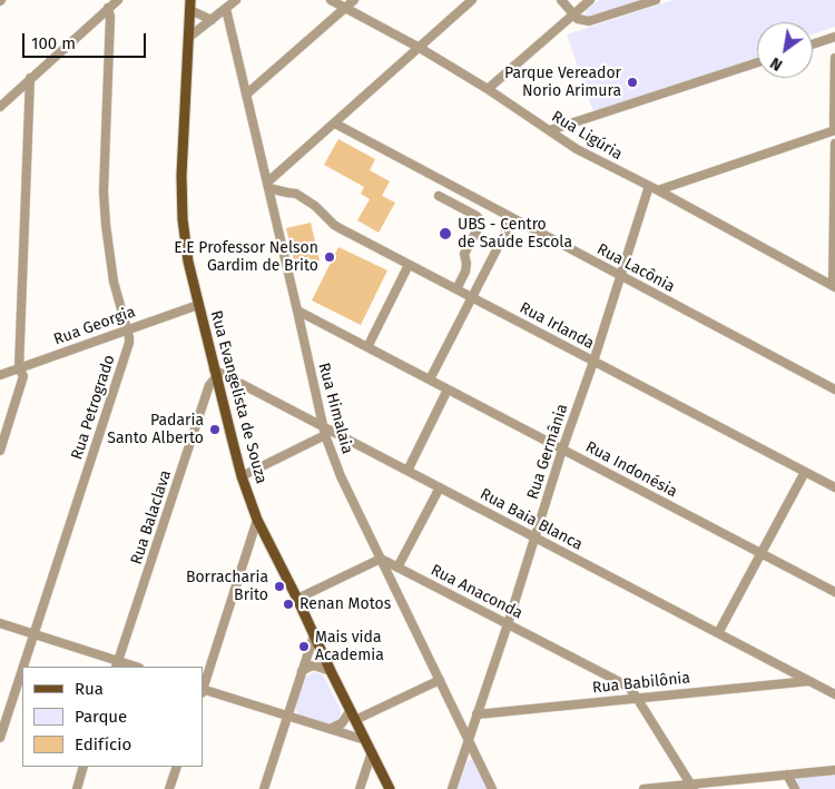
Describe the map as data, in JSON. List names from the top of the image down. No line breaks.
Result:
{"streets":{"main road":["Rua Evangelista de Souza"],"street":["Rua Ligúria","Rua Lacônia","Rua Georgia","Rua Irlanda","Rua Petrogrado","Rua Himalaia","Rua Germânia","Rua Indonésia","Rua Balaclava","Rua Baia Blanca","Rua Anaconda","Rua Babilônia"]},"crossings":[["Rua Ligúria","Rua Germânia"],["Rua Lacônia","Rua Germânia"],["Rua Georgia","Rua Evangelista de Souza"],["Rua Georgia","Rua Petrogrado"],["Rua Irlanda","Rua Himalaia"],["Rua Irlanda","Rua Germânia"],["Rua Evangelista de Souza","Rua Balaclava"],["Rua Evangelista de Souza","Rua Baia Blanca"],["Rua Himalaia","Rua Germânia"],["Rua Himalaia","Rua Indonésia"],["Rua Himalaia","Rua Baia Blanca"],["Rua Himalaia","Rua Anaconda"],["Rua Germânia","Rua Indonésia"],["Rua Germânia","Rua Baia Blanca"],["Rua Germânia","Rua Anaconda"],["Rua Germânia","Rua Babilônia"],["Rua Balaclava","Rua Baia Blanca"],["Rua Baia Blanca","Rua Babilônia"],["Rua Anaconda","Rua Babilônia"]],"places":["Parque Vereador Norio Arimura","UBS - Centro de Saúde Escola","E.E Professor Nelson Gardim de Brito","Padaria Santo Alberto","Borracharia Brito","Renan Motos","Mais vida Academia"],"legend":["Rua","Parque","Edifício"],"scale_bar":"100 m","north":"bottom left"}
